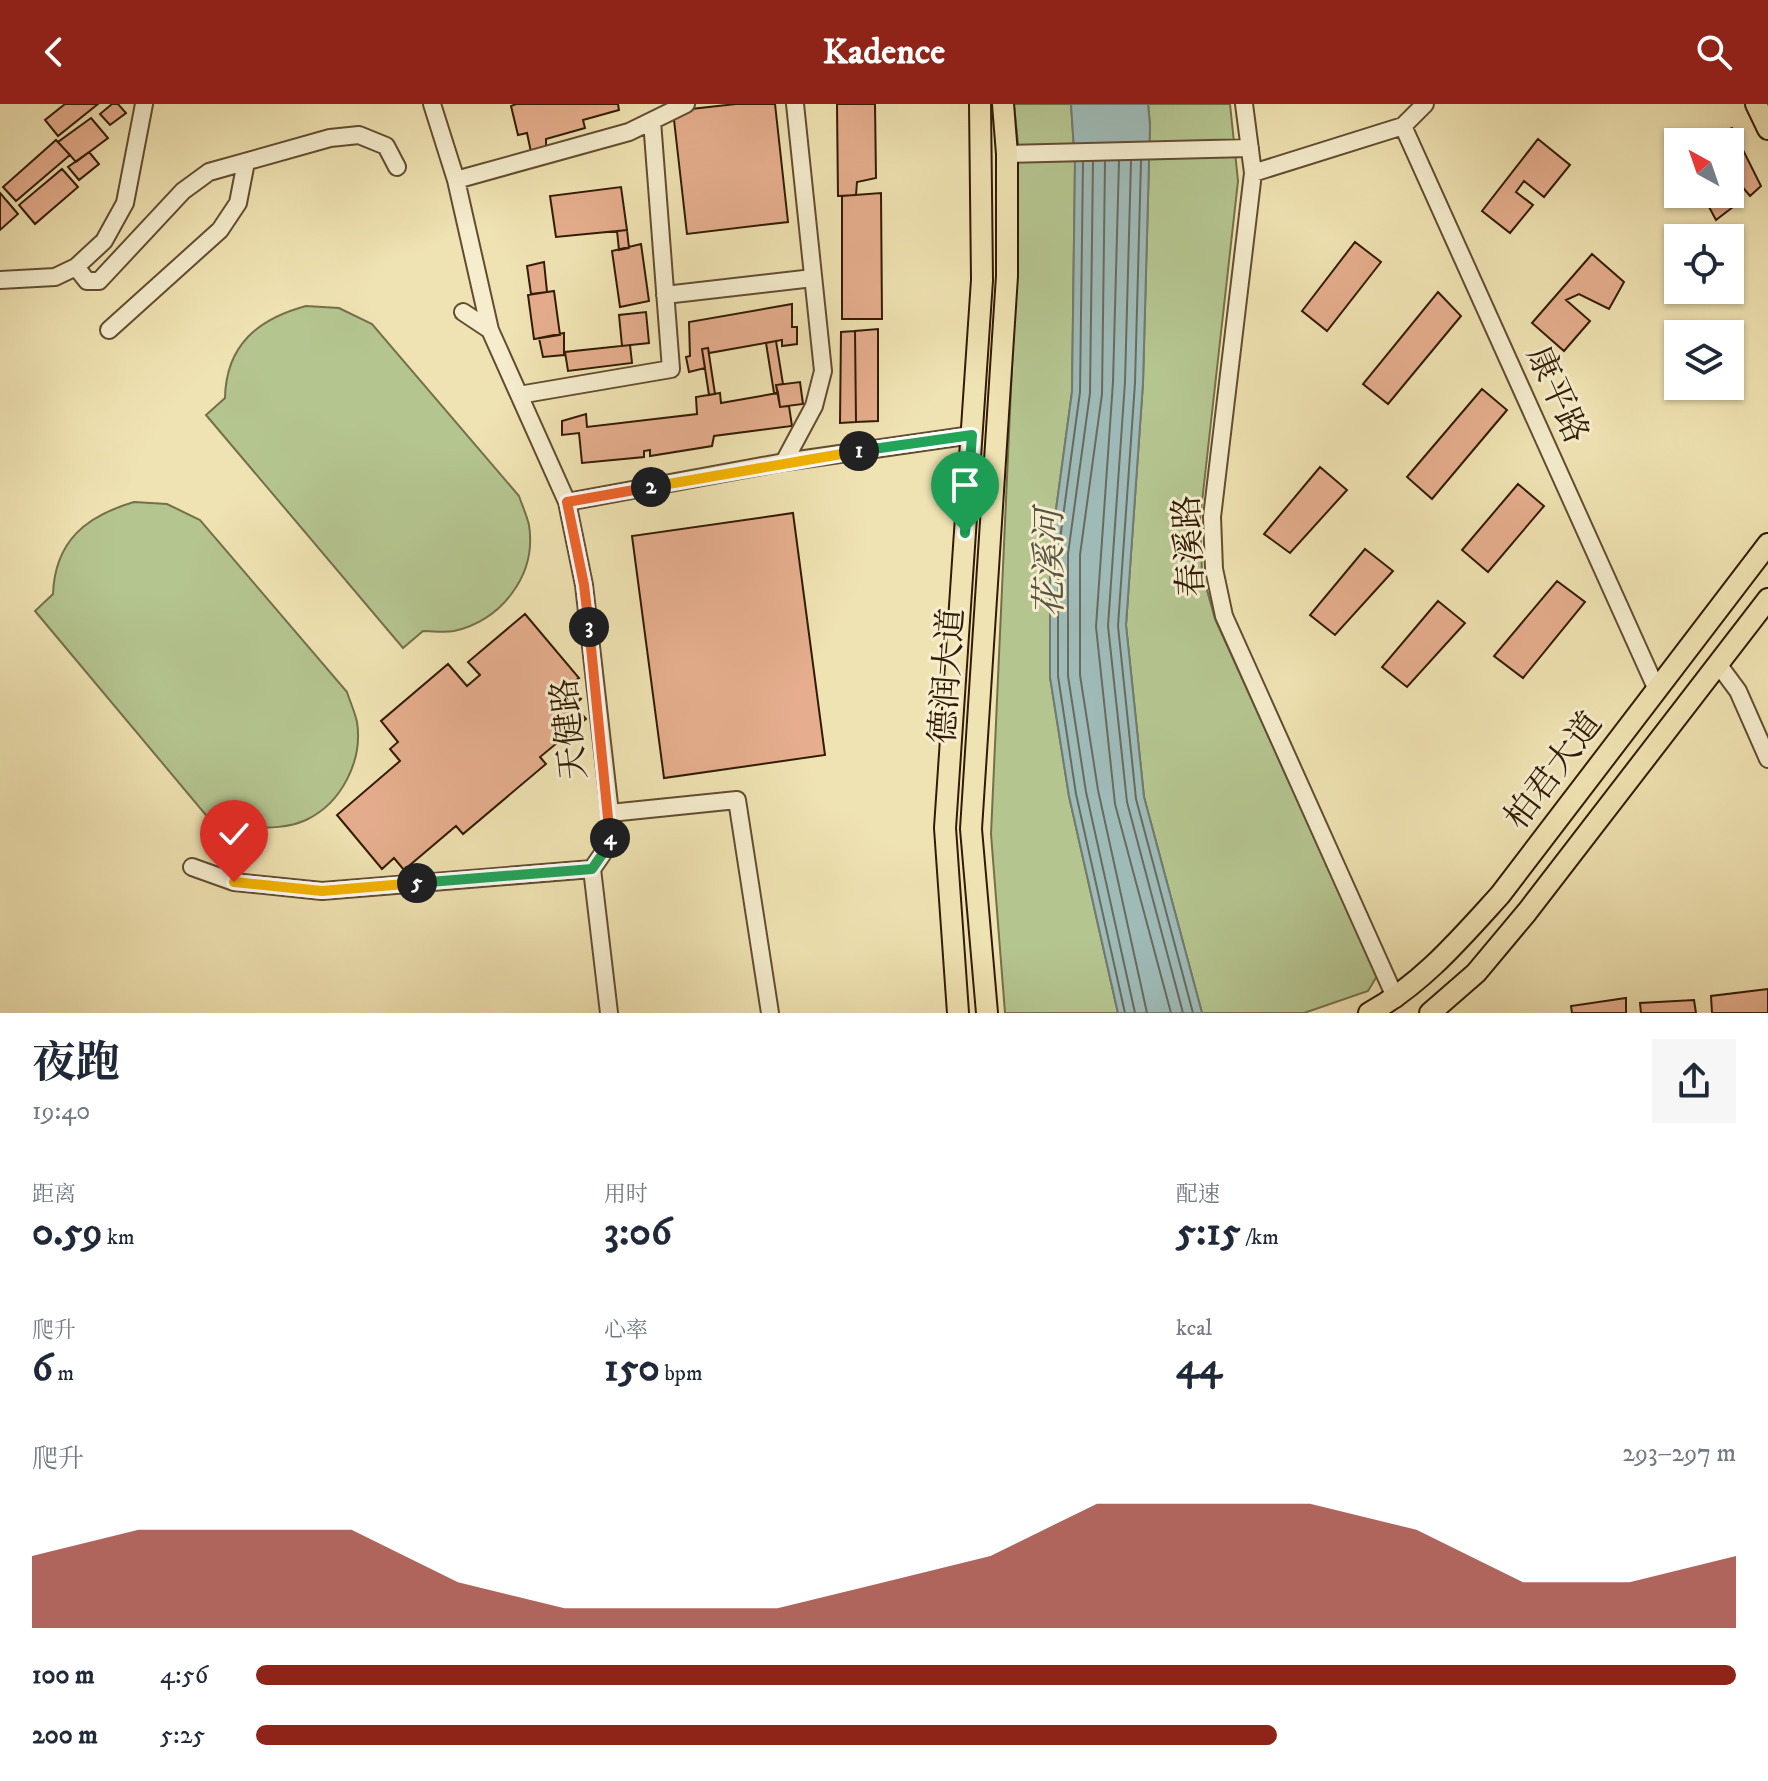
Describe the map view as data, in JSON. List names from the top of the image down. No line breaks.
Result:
{"streets":{"main road":["德润大道","柏君大道"],"street":["康平路","春溪路","天健路"]},"crossings":[["康平路","柏君大道"],["春溪路","柏君大道"]],"water":["花溪河"],"north":"top left","page":{"header":"Kadence","pins":["1","2","3","4","5"],"heading":["夜跑","19:40"],"stats":[["距离","0.59 km"],["用时","3:06"],["配速","5:15 /km"],["爬升","6 m"],["心率","150 bpm"],["kcal","44"]],"chart":["爬升","293–297 m"],"list":[{"name":"100 m","note":"4:56"},{"name":"200 m","note":"5:25"}]}}
